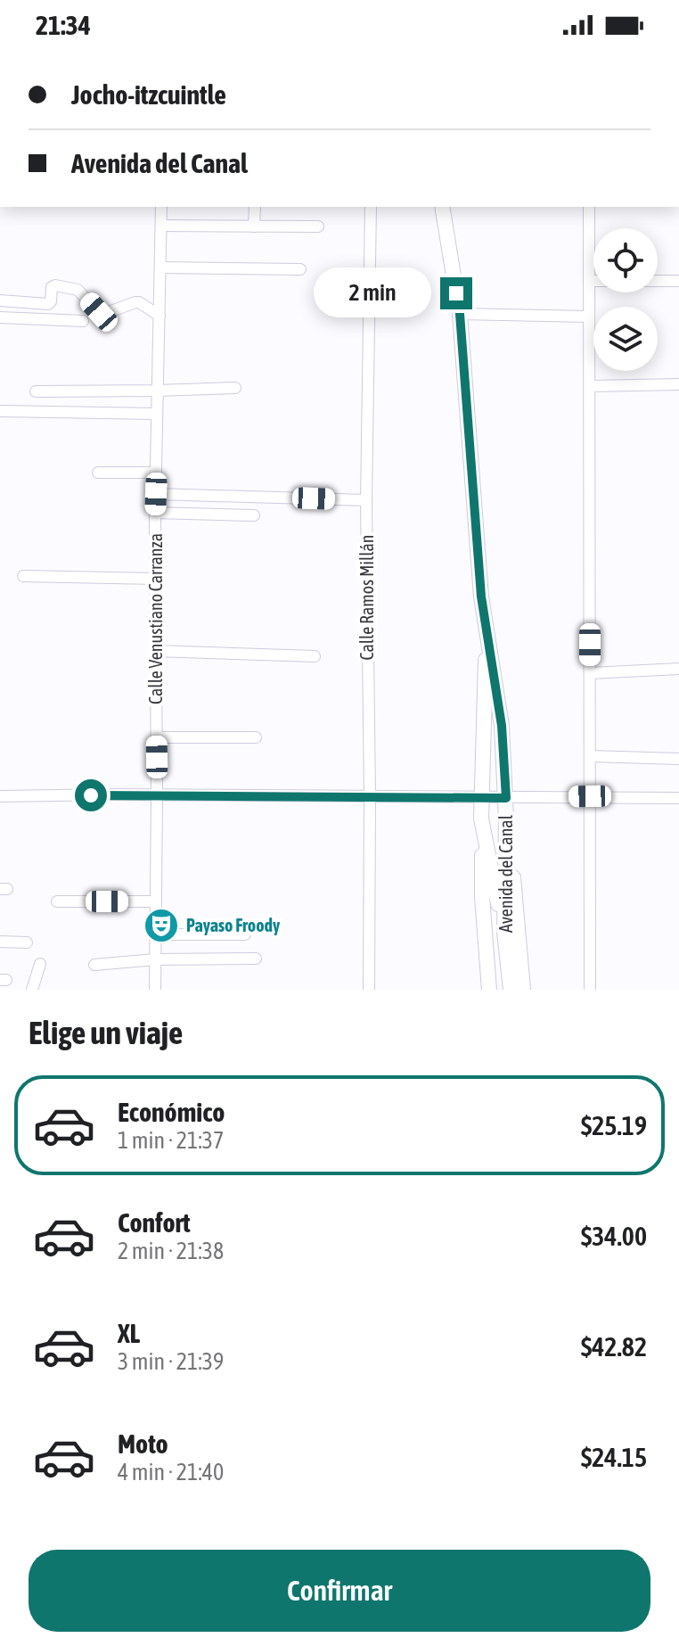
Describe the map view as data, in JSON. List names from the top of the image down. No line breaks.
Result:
{"streets":{"main road":["Avenida del Canal"],"street":["Calle Ramos Millán","Calle Venustiano Carranza"]},"places":{"theatre":["Payaso Froody"]},"page":{"status":"21:34","banner":["Jocho-itzcuintle","Avenida del Canal"],"bubble":"2 min","heading":"Elige un viaje","list":[{"name":"Económico","note":"1 min · 21:37","value":"$25.19"},{"name":"Confort","note":"2 min · 21:38","value":"$34.00"},{"name":"XL","note":"3 min · 21:39","value":"$42.82"},{"name":"Moto","note":"4 min · 21:40","value":"$24.15"}],"buttons":"Confirmar"}}
